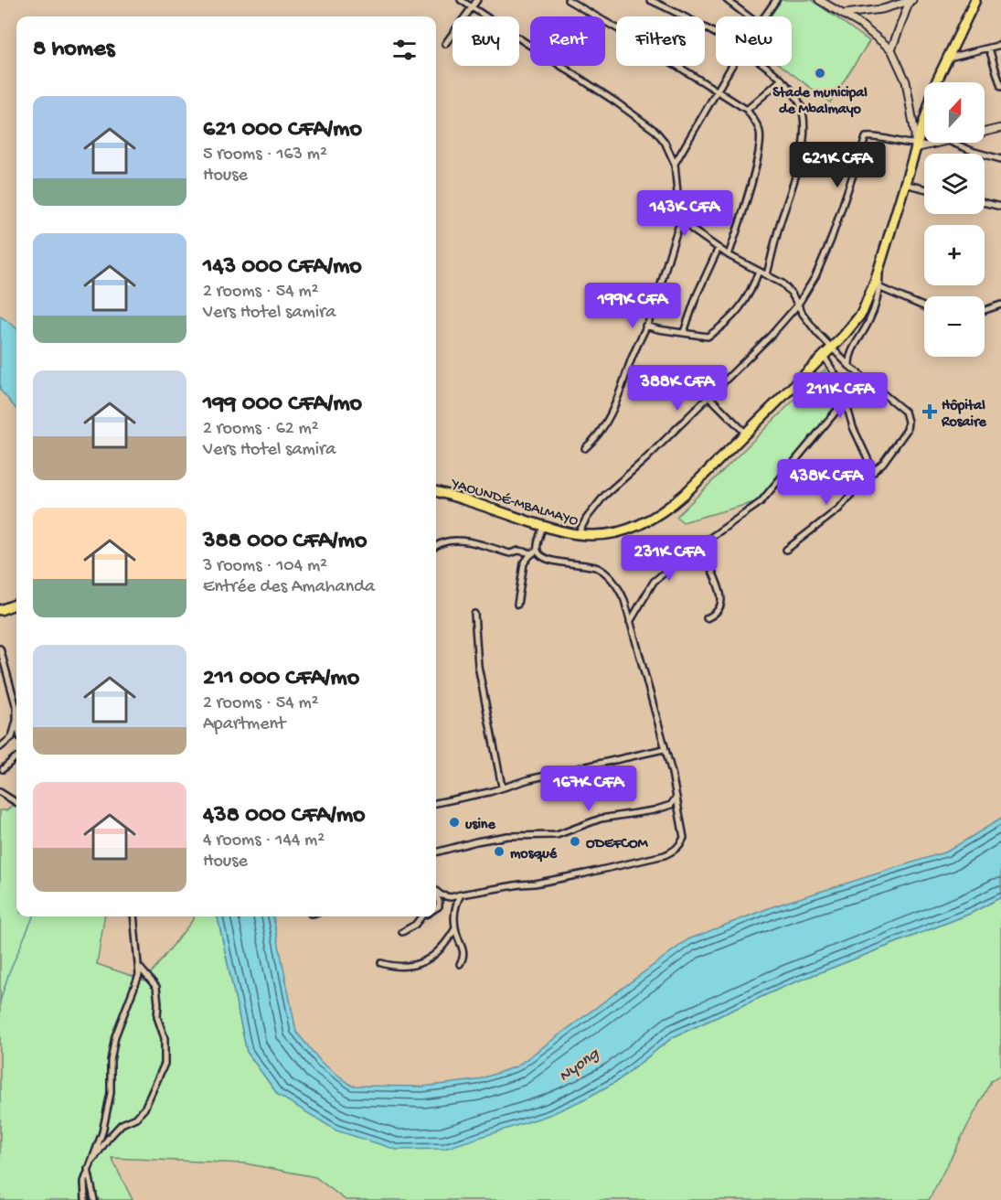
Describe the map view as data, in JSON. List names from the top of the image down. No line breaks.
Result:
{"streets":{"highway":["YAOUNDÉ-MBALMAYO"]},"water":["Nyong"],"places":{"other":["Stade municipal de Mbalmayo","usine","ODEFCOM","mosqué"],"health":["Hôpital Rosaire"]},"north":"top","page":{"chip":["Buy","Rent","Filters","New"],"heading":"8 homes","map_buttons":["+","−"],"list":[{"name":"621 000 CFA/mo","note":"5 rooms · 163 m² · House"},{"name":"143 000 CFA/mo","note":"2 rooms · 54 m² · Vers Hotel samira"},{"name":"199 000 CFA/mo","note":"2 rooms · 62 m² · Vers Hotel samira"},{"name":"388 000 CFA/mo","note":"3 rooms · 104 m² · Entrée des Amahanda"},{"name":"211 000 CFA/mo","note":"2 rooms · 54 m² · Apartment"},{"name":"438 000 CFA/mo","note":"4 rooms · 144 m² · House"}],"price":["621K CFA","143K CFA","199K CFA","388K CFA","211K CFA","438K CFA","231K CFA","167K CFA"]}}
